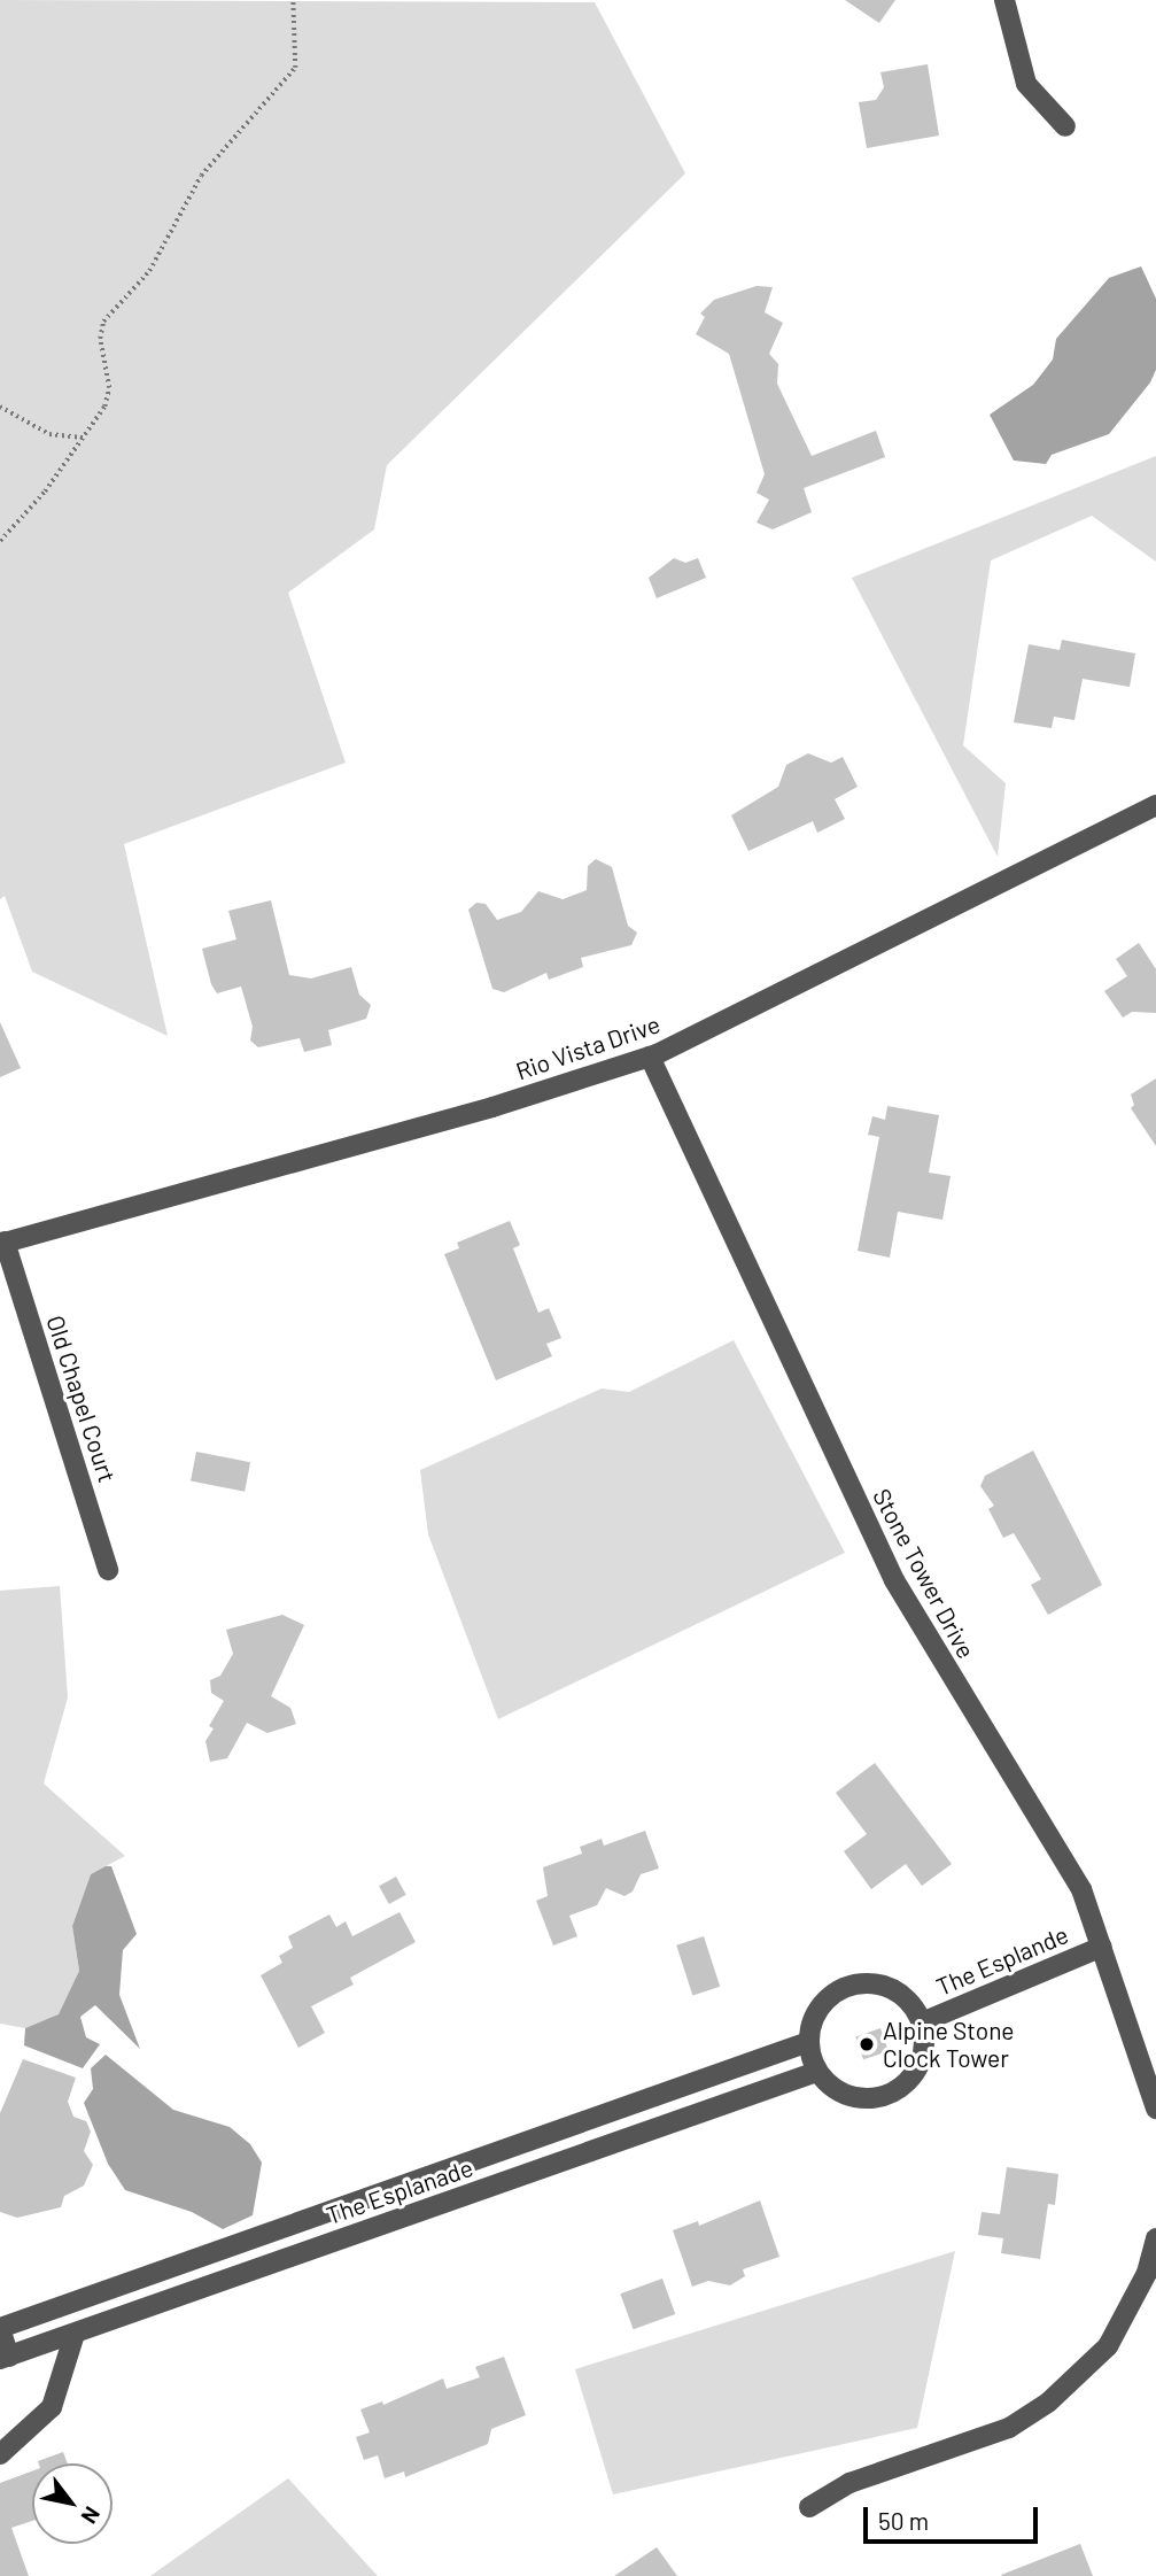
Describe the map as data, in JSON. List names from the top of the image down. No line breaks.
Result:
{"streets":{"street":["Rio Vista Drive","Old Chapel Court","Stone Tower Drive","The Esplande","The Esplanade"]},"crossings":[["Rio Vista Drive","Old Chapel Court"],["Rio Vista Drive","Stone Tower Drive"],["Stone Tower Drive","The Esplande"],["The Esplande","The Esplanade"]],"places":["Alpine Stone Clock Tower"],"scale_bar":"50 m","north":"bottom right"}
